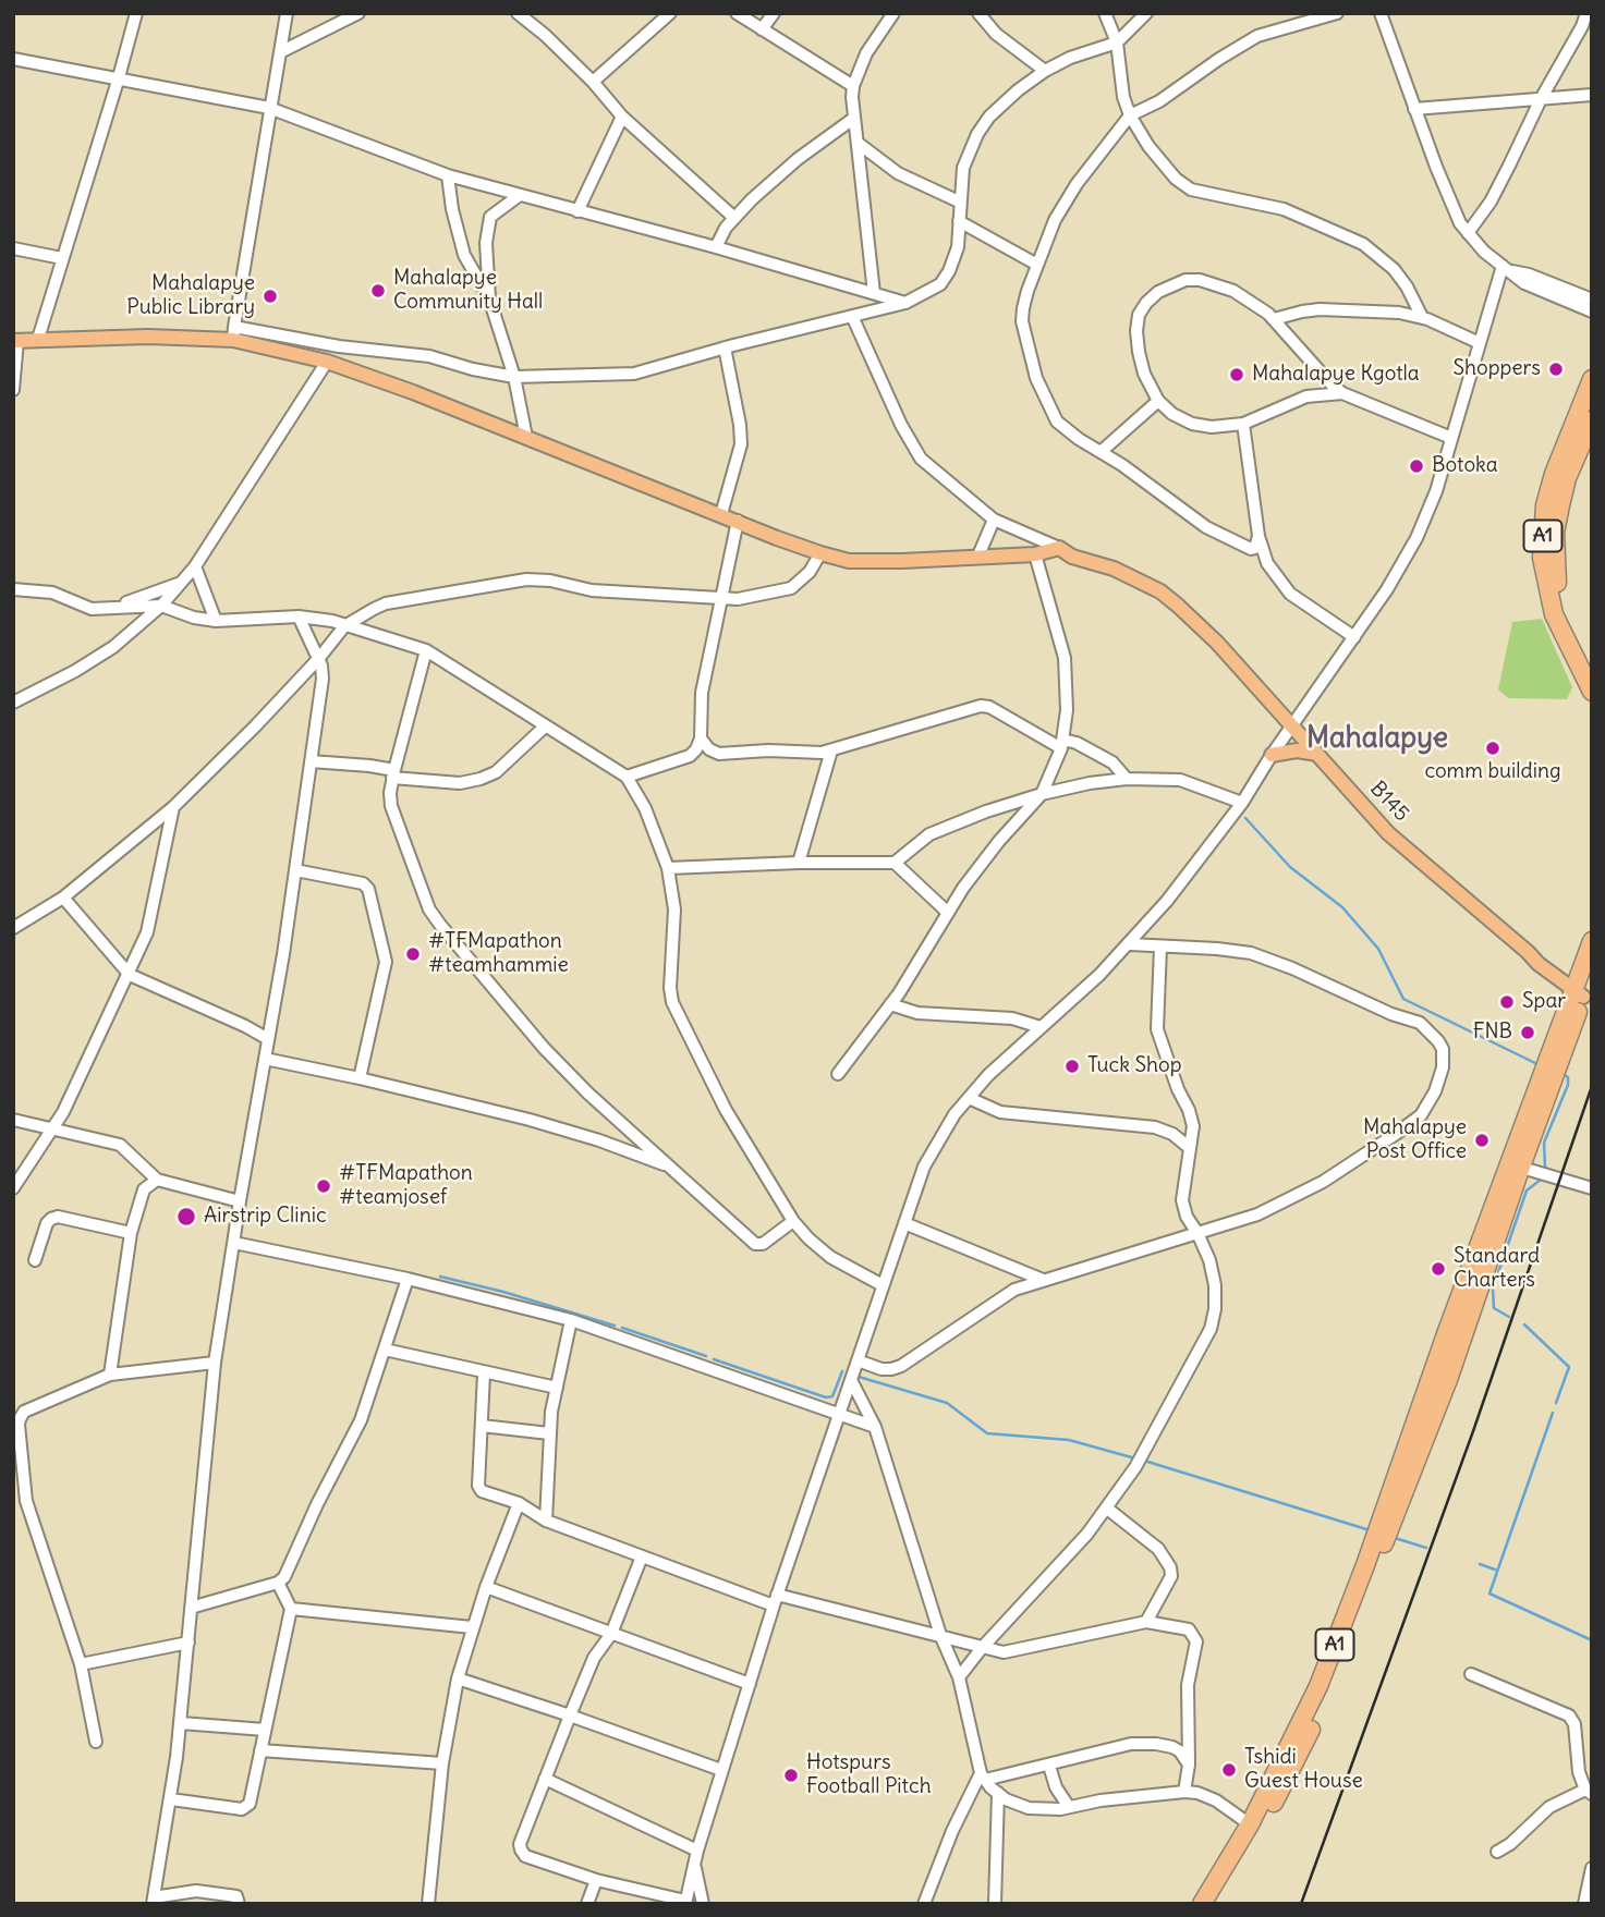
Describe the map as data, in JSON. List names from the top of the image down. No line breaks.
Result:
{"streets":{"highway":["A1"],"main road":["B145"]},"crossings":[["A1","B145"]],"districts":["Mahalapye"],"places":["Mahalapye Community Hall","Mahalapye Public Library","Shoppers","Mahalapye Kgotla","Botoka","comm building","#TFMapathon #teamhammie","Spar","FNB","Tuck Shop","Mahalapye Post Office","#TFMapathon #teamjosef","Airstrip Clinic","Standard Charters","Tshidi Guest House","Hotspurs Football Pitch"]}
